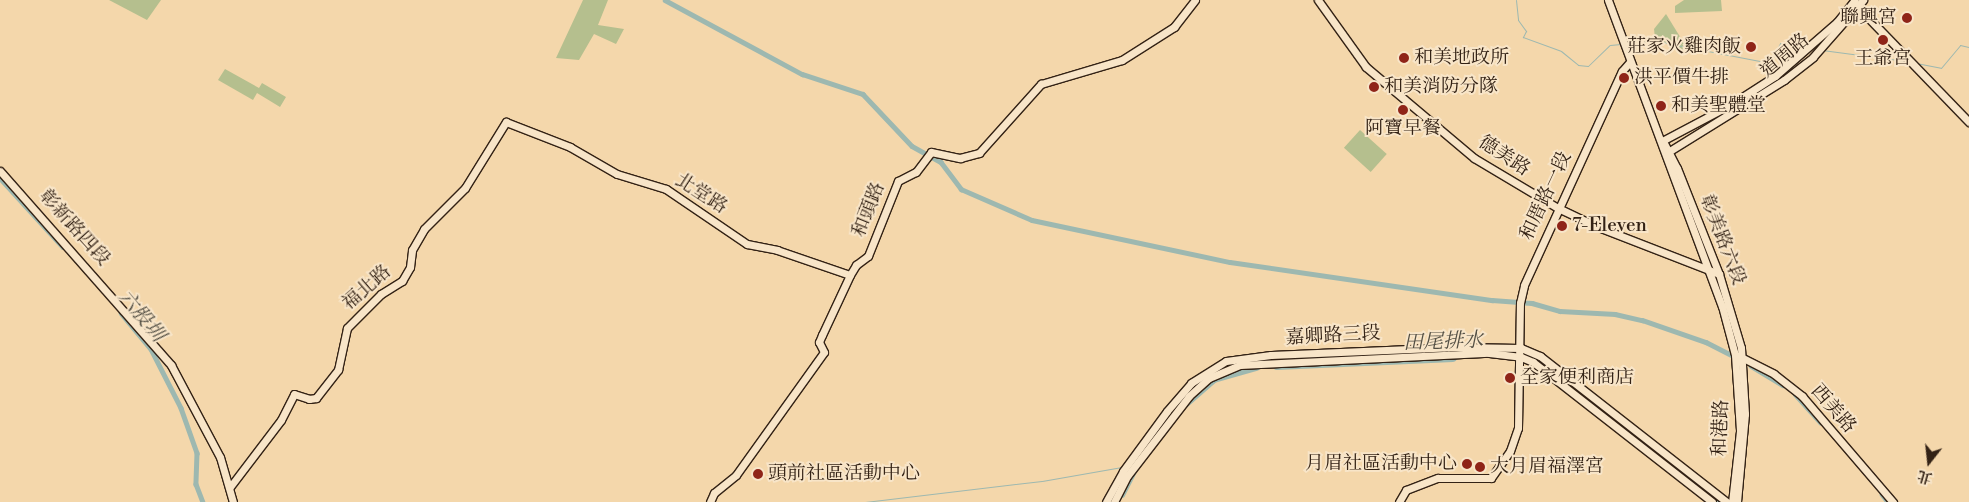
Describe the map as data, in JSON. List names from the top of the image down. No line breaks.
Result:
{"streets":{"street":["道周路","德美路","北堂路","和厝路一段","和頭路","彰新路四段","彰美路六段","福北路","嘉卿路三段","西美路","和港路"]},"crossings":[["道周路","彰美路六段"],["德美路","和厝路一段"],["德美路","彰美路六段"],["北堂路","和頭路"],["北堂路","福北路"],["和厝路一段","彰美路六段"],["和厝路一段","嘉卿路三段"],["彰新路四段","福北路"],["彰美路六段","西美路"],["彰美路六段","和港路"],["西美路","和港路"]],"water":["六股圳","田尾排水"],"places":["聯興宮","王爺宮","莊家火雞肉飯","和美地政所","洪平價牛排","和美消防分隊","和美聖體堂","阿寶早餐","7-Eleven","全家便利商店","月眉社區活動中心","大月眉福澤宮","頭前社區活動中心"],"north":"bottom"}
